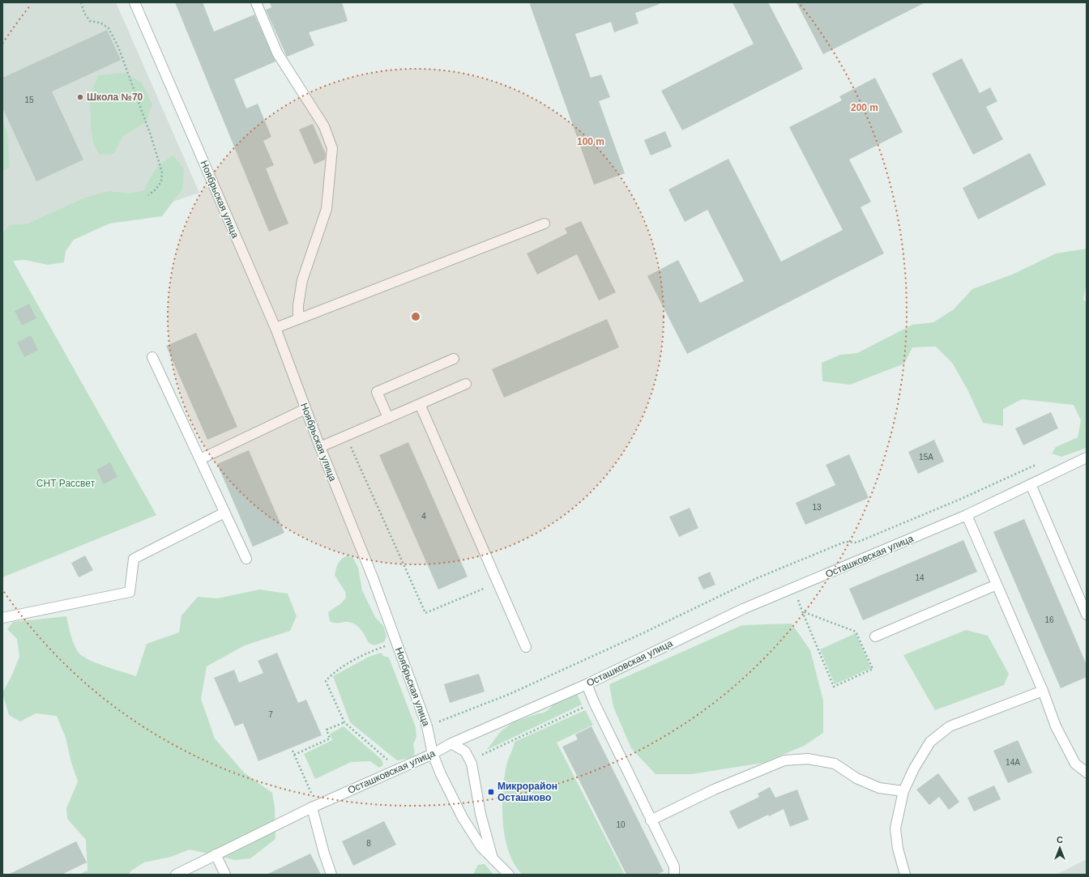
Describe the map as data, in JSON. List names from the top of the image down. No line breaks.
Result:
{"streets":{"street":["Ноябрьская улица","Осташковская улица"]},"crossings":[["Ноябрьская улица","Осташковская улица"]],"parks":["СНТ Рассвет"],"places":{"other":["Школа №70"],"transit":["Микрорайон Осташково"]},"house_numbers":["15","15А","13","4","14","16","7","14А","10","8"],"north":"top","rings":["200 m","100 m"]}
